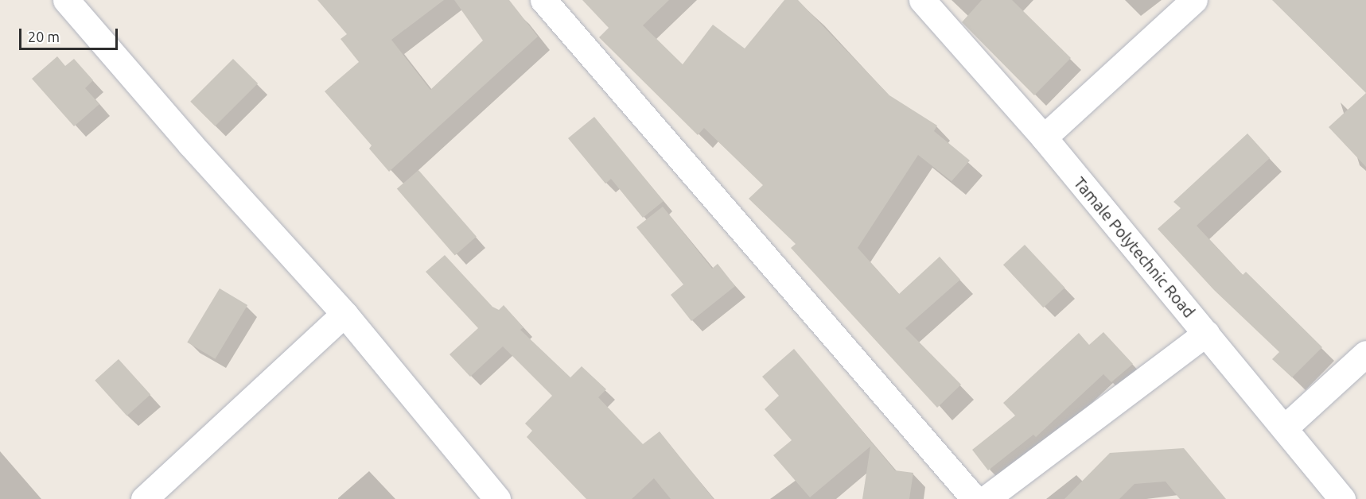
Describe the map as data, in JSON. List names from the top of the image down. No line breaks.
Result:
{"streets":{"street":["Tamale Polytechnic Road"]},"scale_bar":"20 m"}
